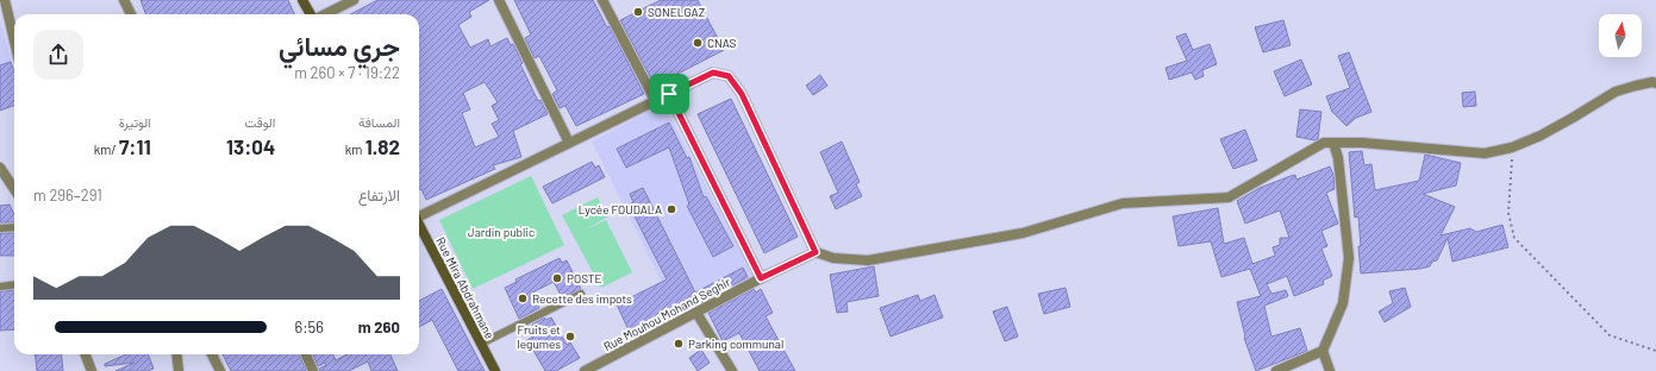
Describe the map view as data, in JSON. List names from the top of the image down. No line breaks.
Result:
{"streets":{"main road":["Rue Mira Abdrahmane"],"street":["Rue Mouhou Mohand Seghir"]},"parks":["Jardin public"],"places":["SONELGAZ","CNAS","Lycée FOUDALA","POSTE","Recette des impots","Fruits et legumes","Parking communal"],"north":"top","page":{"heading":["جري مسائي","19:22 · 7 × 260 m"],"stats":[["المسافة","1.82 km"],["الوقت","13:04"],["الوتيرة","7:11 /km"]],"chart":["الارتفاع","291–296 m"],"list":[{"name":"260 m","note":"6:56"}]}}
